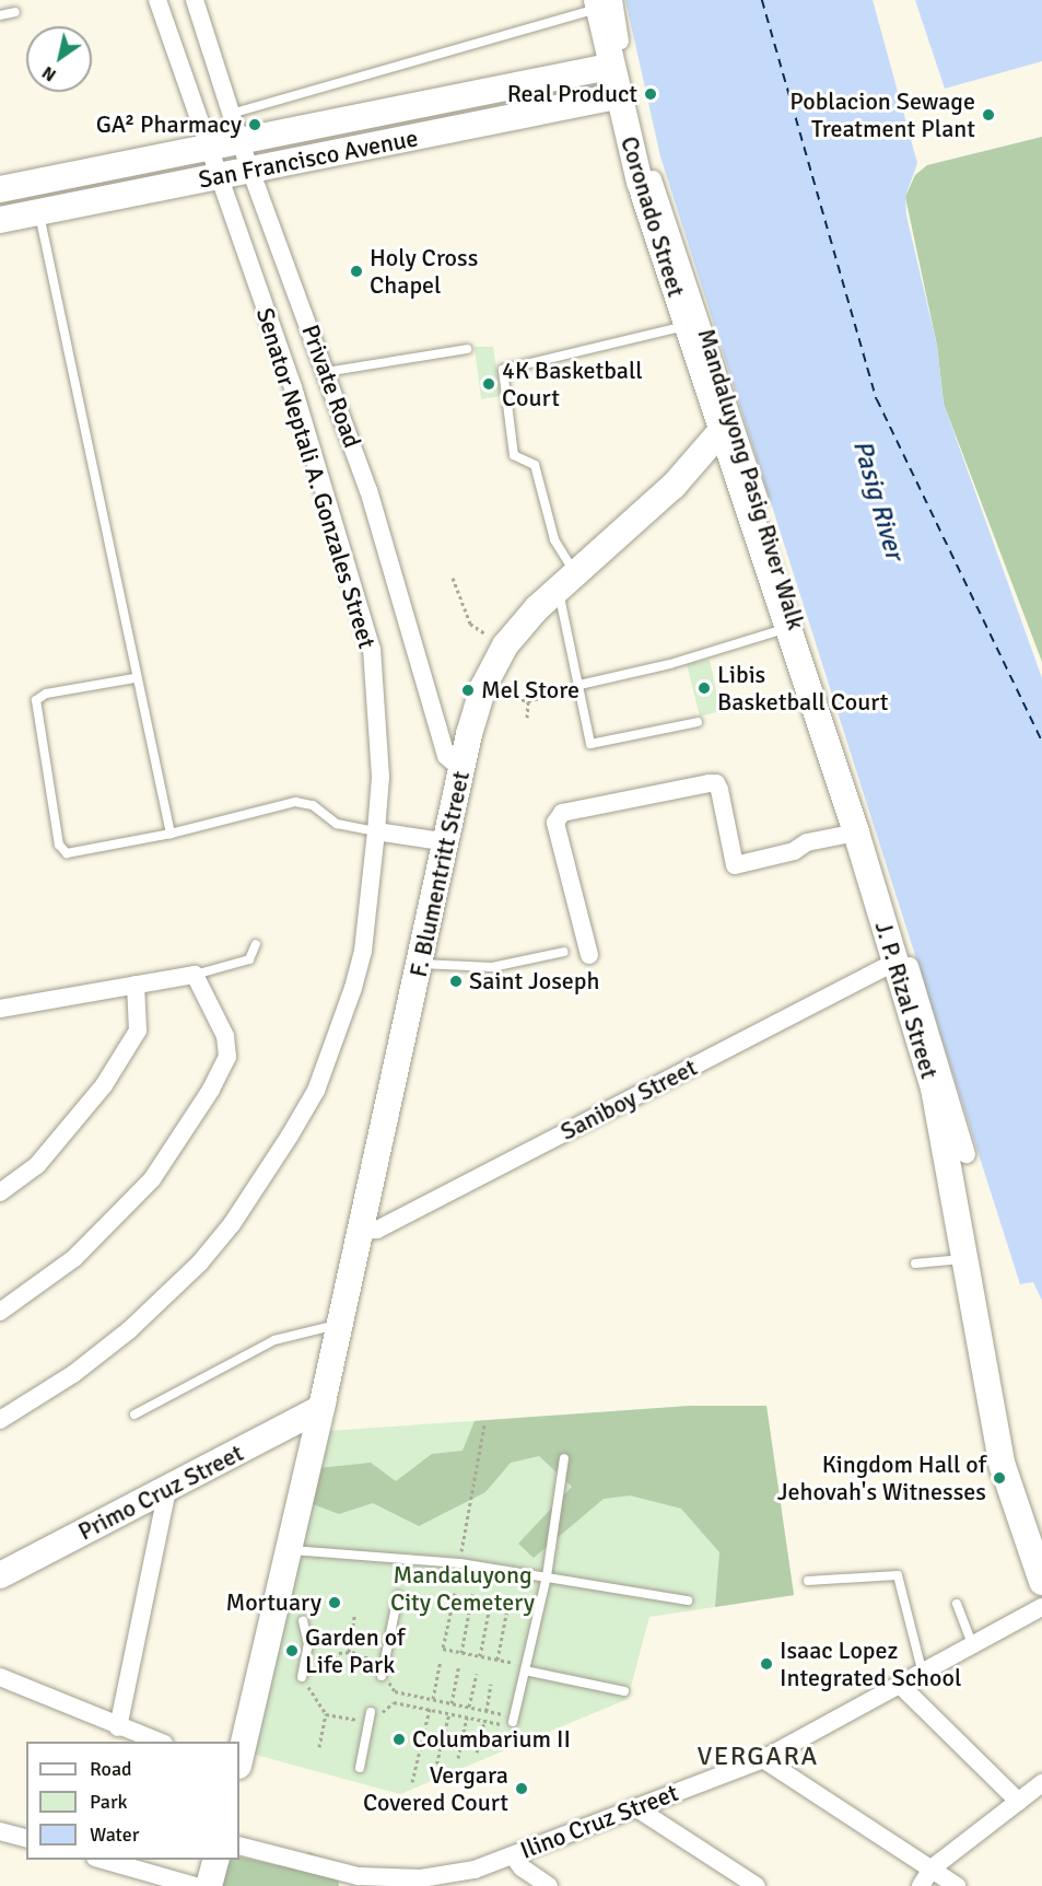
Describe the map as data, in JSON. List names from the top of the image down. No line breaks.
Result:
{"streets":{"street":["San Francisco Avenue","Coronado Street","Private Road","Senator Neptali A. Gonzales Street","Mandaluyong Pasig River Walk","F. Blumentritt Street","J. P. Rizal Street","Saniboy Street","Primo Cruz Street","Ilino Cruz Street"]},"crossings":[["San Francisco Avenue","Coronado Street"],["San Francisco Avenue","Private Road"],["San Francisco Avenue","Senator Neptali A. Gonzales Street"],["Coronado Street","F. Blumentritt Street"],["Coronado Street","J. P. Rizal Street"],["Private Road","F. Blumentritt Street"],["F. Blumentritt Street","J. P. Rizal Street"],["F. Blumentritt Street","Saniboy Street"],["F. Blumentritt Street","Primo Cruz Street"],["J. P. Rizal Street","Saniboy Street"]],"districts":["VERGARA"],"water":["Pasig River"],"parks":["Mandaluyong City Cemetery"],"places":["Real Product","Poblacion Sewage Treatment Plant","GA² Pharmacy","Holy Cross Chapel","4K Basketball Court","Libis Basketball Court","Mel Store","Saint Joseph","Kingdom Hall of Jehovah's Witnesses","Mortuary","Garden of Life Park","Isaac Lopez Integrated School","Columbarium II","Vergara Covered Court"],"legend":["Road","Park","Water"],"north":"bottom left"}
